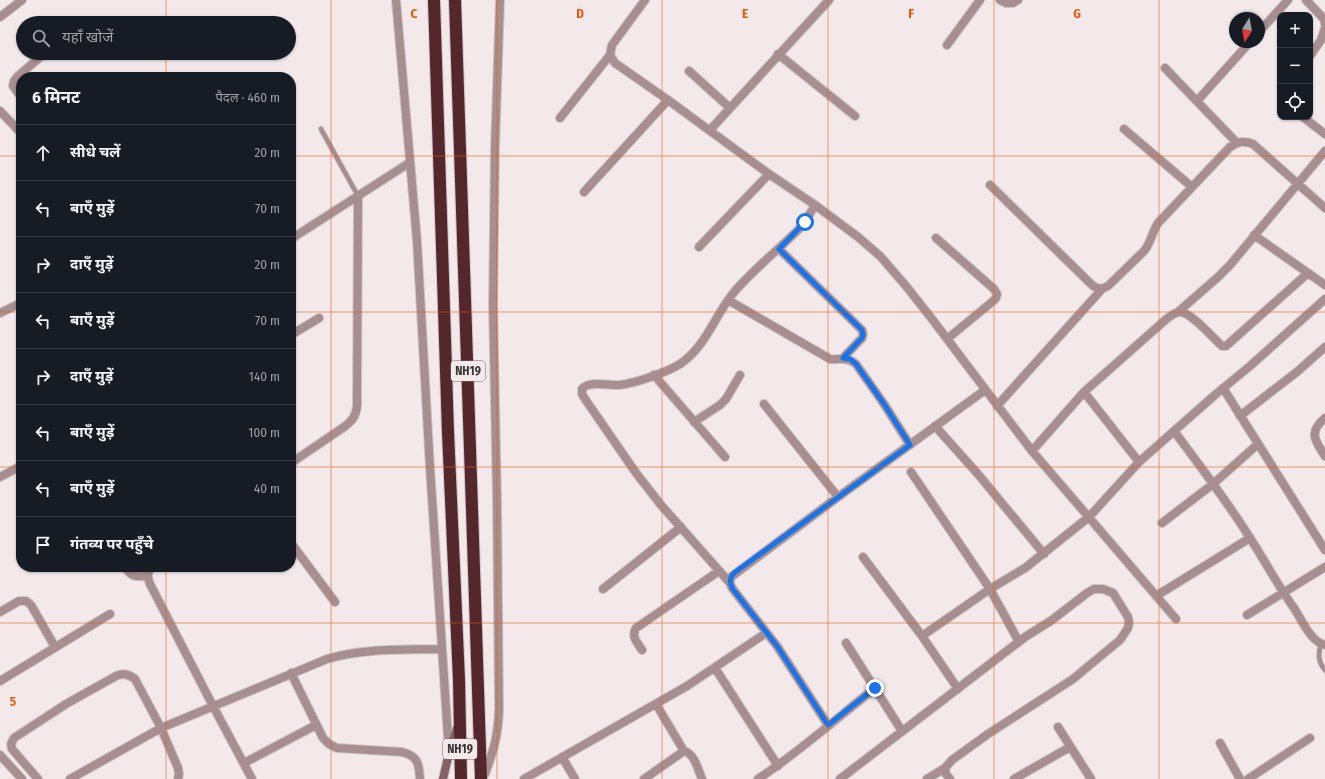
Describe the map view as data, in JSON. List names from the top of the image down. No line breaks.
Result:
{"streets":{"highway":["NH19"]},"north":"bottom","page":{"map_buttons":["+","−"],"search":"यहाँ खोजें","heading":["6 मिनट","पैदल · 460 m"],"list":[["सीधे चलें","20 m"],["बाएँ मुड़ें","70 m"],["दाएँ मुड़ें","20 m"],["बाएँ मुड़ें","70 m"],["दाएँ मुड़ें","140 m"],["बाएँ मुड़ें","100 m"],["बाएँ मुड़ें","40 m"],"गंतव्य पर पहुँचे"]},"grid":{"columns":["C","D","E","F","G"],"rows":["5"]}}
